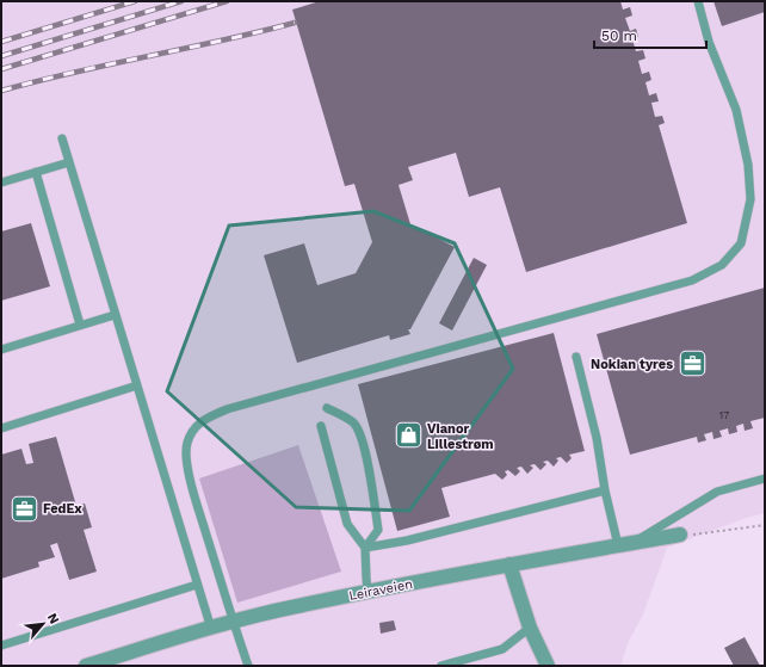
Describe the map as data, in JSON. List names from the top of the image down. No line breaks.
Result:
{"streets":{"street":["Leiraveien"]},"places":{"office":["Nokian tyres","FedEx"],"shop":["Vianor Lillestrøm"]},"house_numbers":["17"],"scale_bar":"50 m","north":"top right"}
